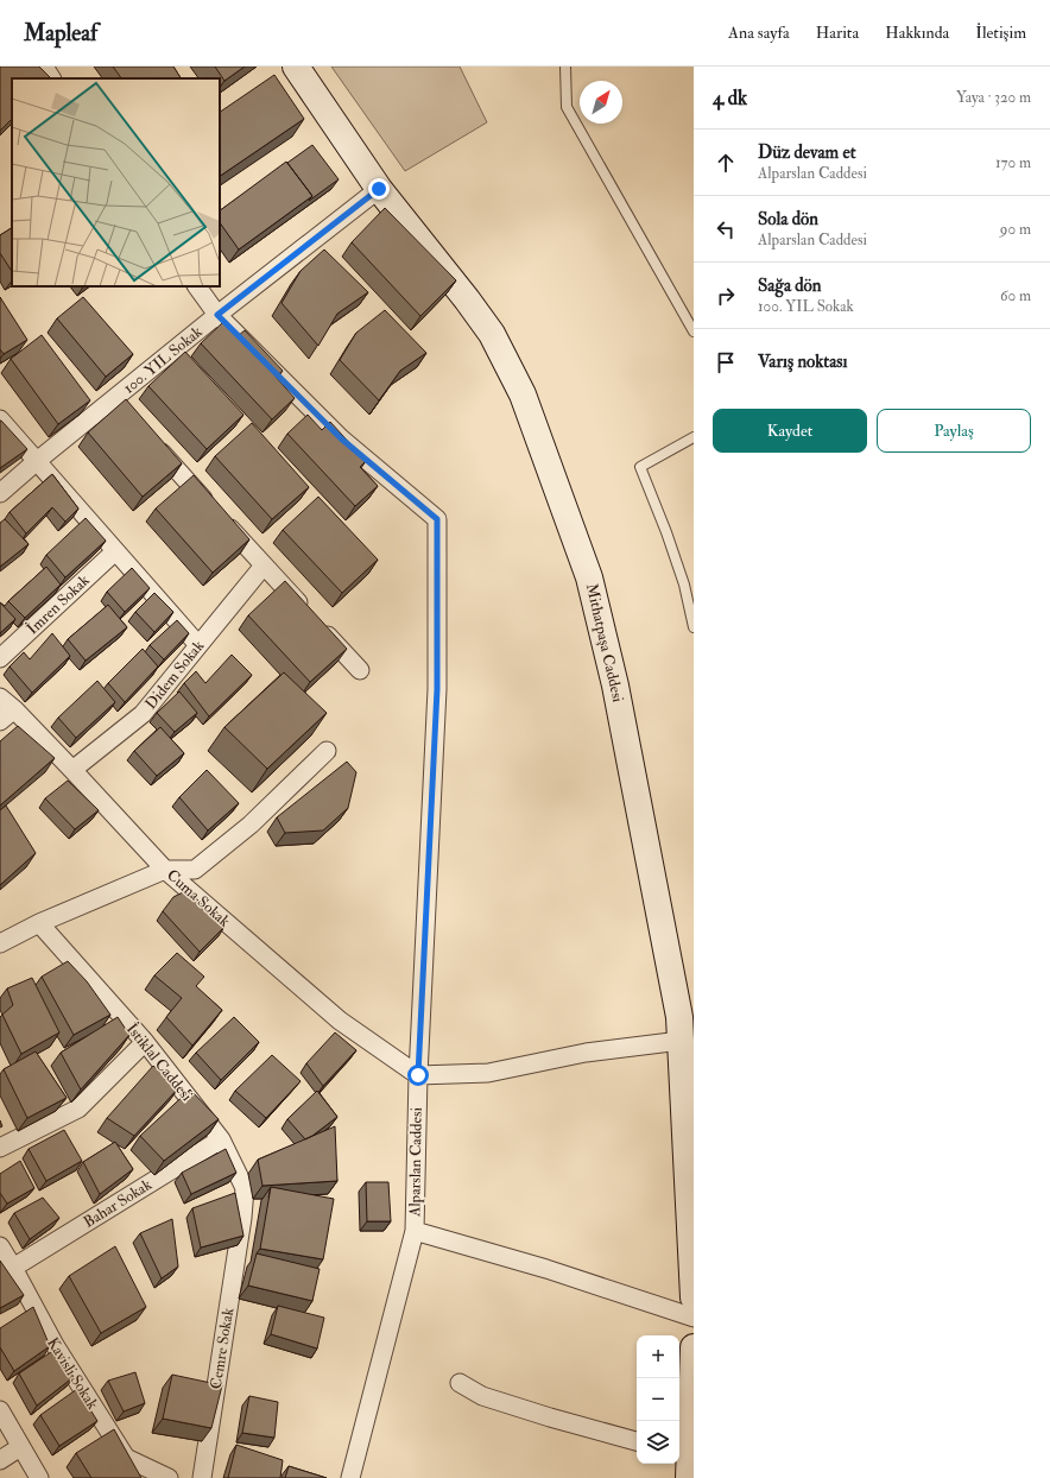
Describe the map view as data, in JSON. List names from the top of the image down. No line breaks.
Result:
{"streets":{"street":["100. YIL Sokak","İmren Sokak","Mithatpaşa Caddesi","Didem Sokak","Cuma Sokak","İstiklal Caddesi","Alparslan Caddesi","Bahar Sokak","Cemre Sokak","Kavisli Sokak"]},"crossings":[["100. YIL Sokak","Mithatpaşa Caddesi"],["100. YIL Sokak","Alparslan Caddesi"],["Didem Sokak","Cuma Sokak"],["Cuma Sokak","Alparslan Caddesi"],["İstiklal Caddesi","Bahar Sokak"],["İstiklal Caddesi","Cemre Sokak"],["Bahar Sokak","Kavisli Sokak"]],"north":"top right","page":{"header":"Mapleaf","nav":["Ana sayfa","Harita","Hakkında","İletişim"],"heading":["4 dk","Yaya · 320 m"],"list":[["Düz devam et","Alparslan Caddesi","170 m"],["Sola dön","Alparslan Caddesi","90 m"],["Sağa dön","100. YIL Sokak","60 m"],"Varış noktası"],"buttons":["Kaydet","Paylaş"],"map_buttons":["+","−"]}}
